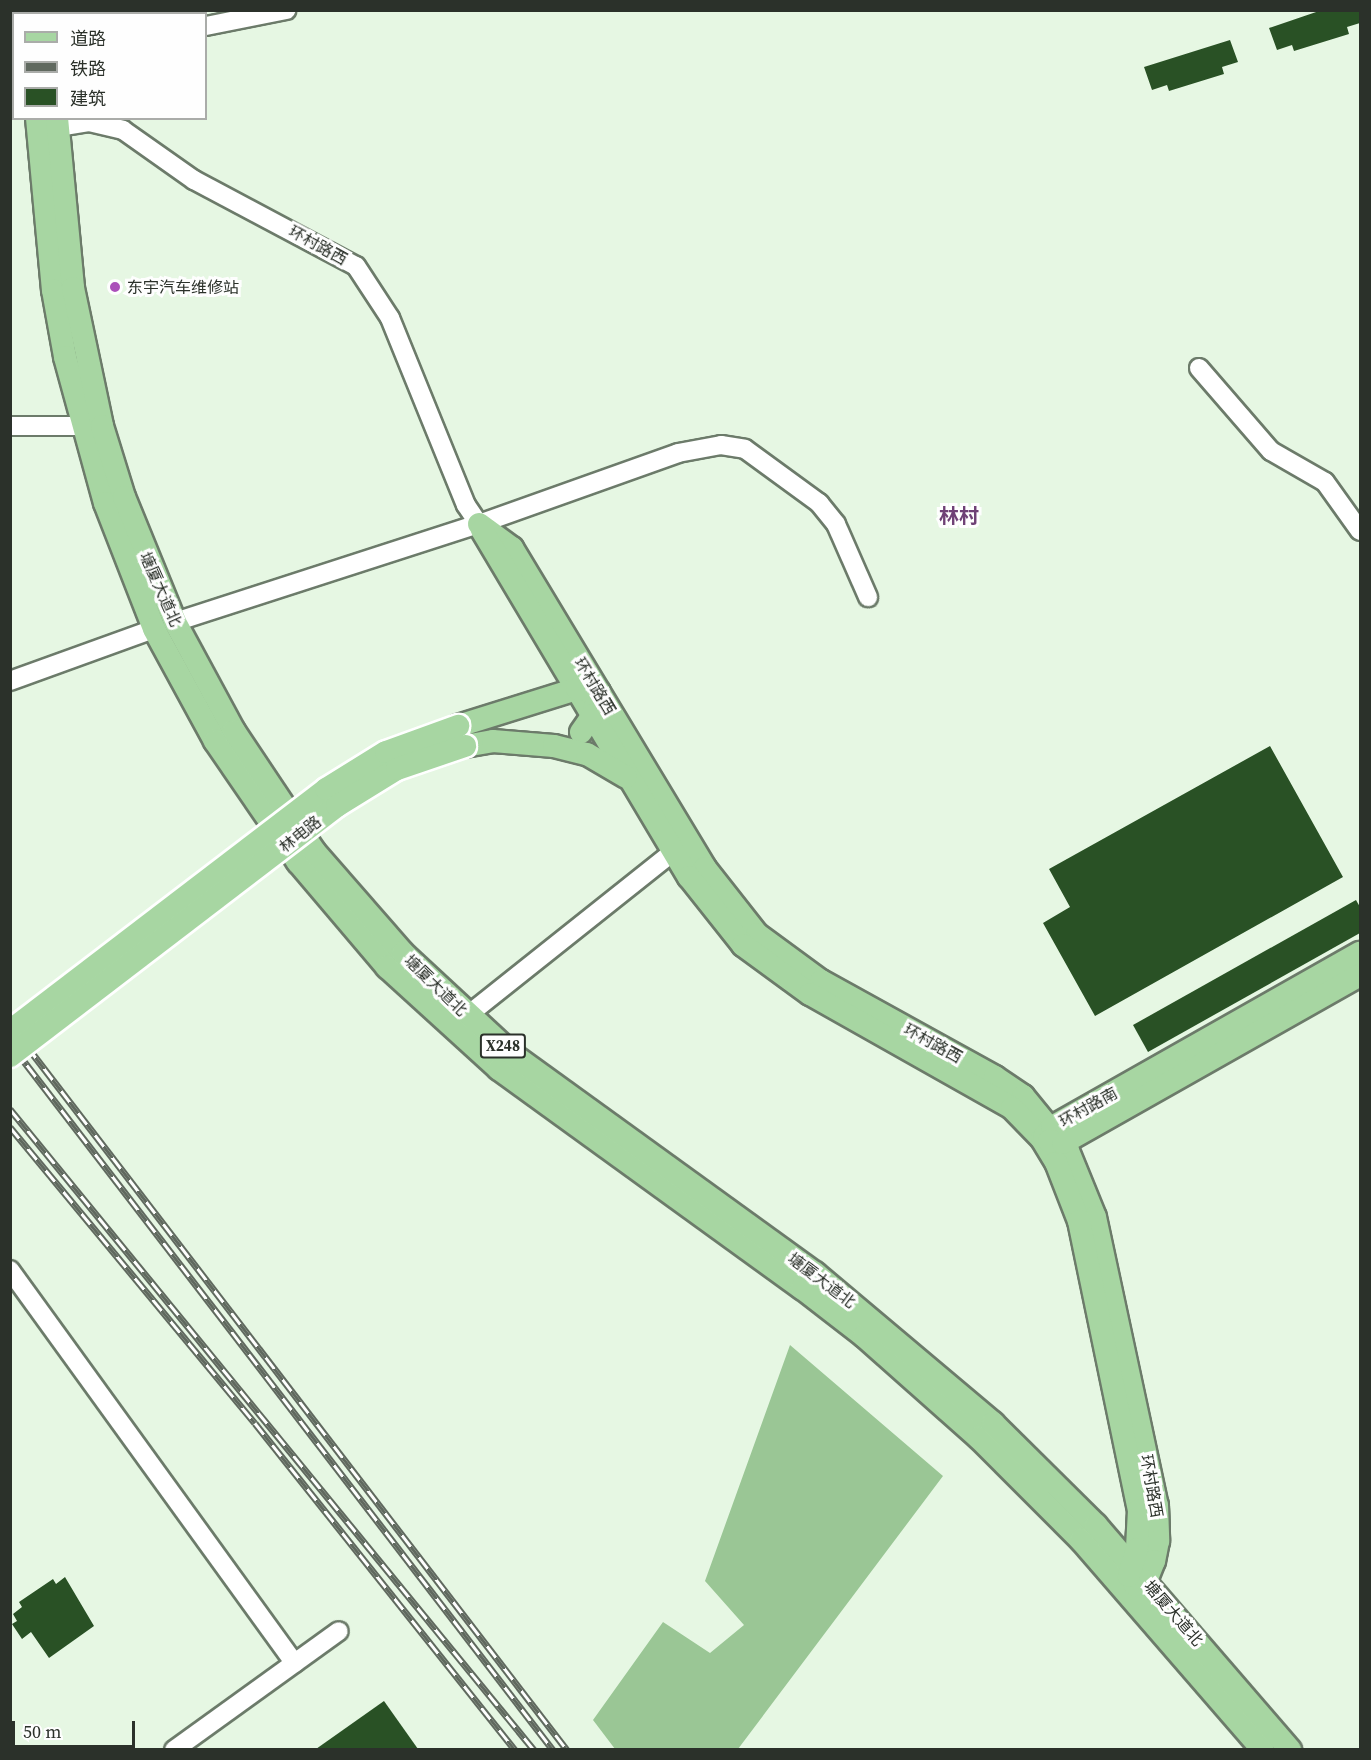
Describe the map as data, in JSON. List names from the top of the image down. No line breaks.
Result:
{"streets":{"main road":["环村路西","塘厦大道北","林电路","X248","环村路南"]},"crossings":[["环村路西","塘厦大道北"],["环村路西","林电路"],["环村路西","环村路南"]],"districts":["林村"],"places":["东宇汽车维修站"],"legend":["道路","铁路","建筑"],"scale_bar":"50 m"}
